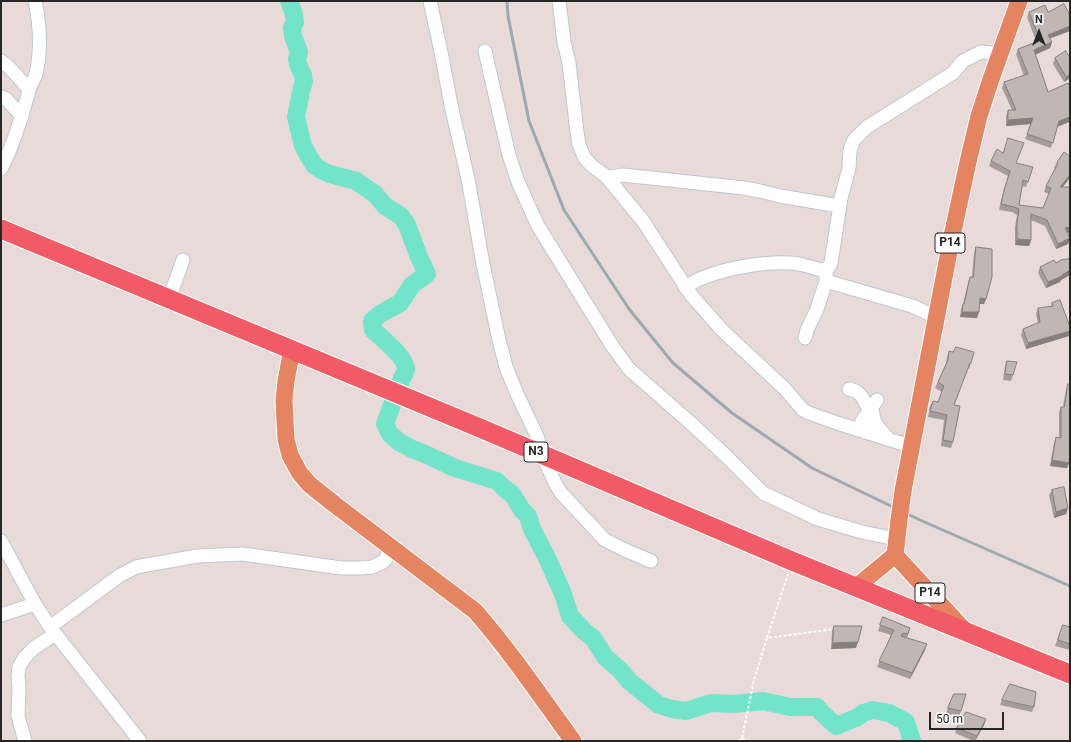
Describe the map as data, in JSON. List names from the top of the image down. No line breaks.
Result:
{"streets":{"highway":["N3"],"main road":["P14"]},"crossings":[["P14","N3"]],"scale_bar":"50 m","north":"top"}
